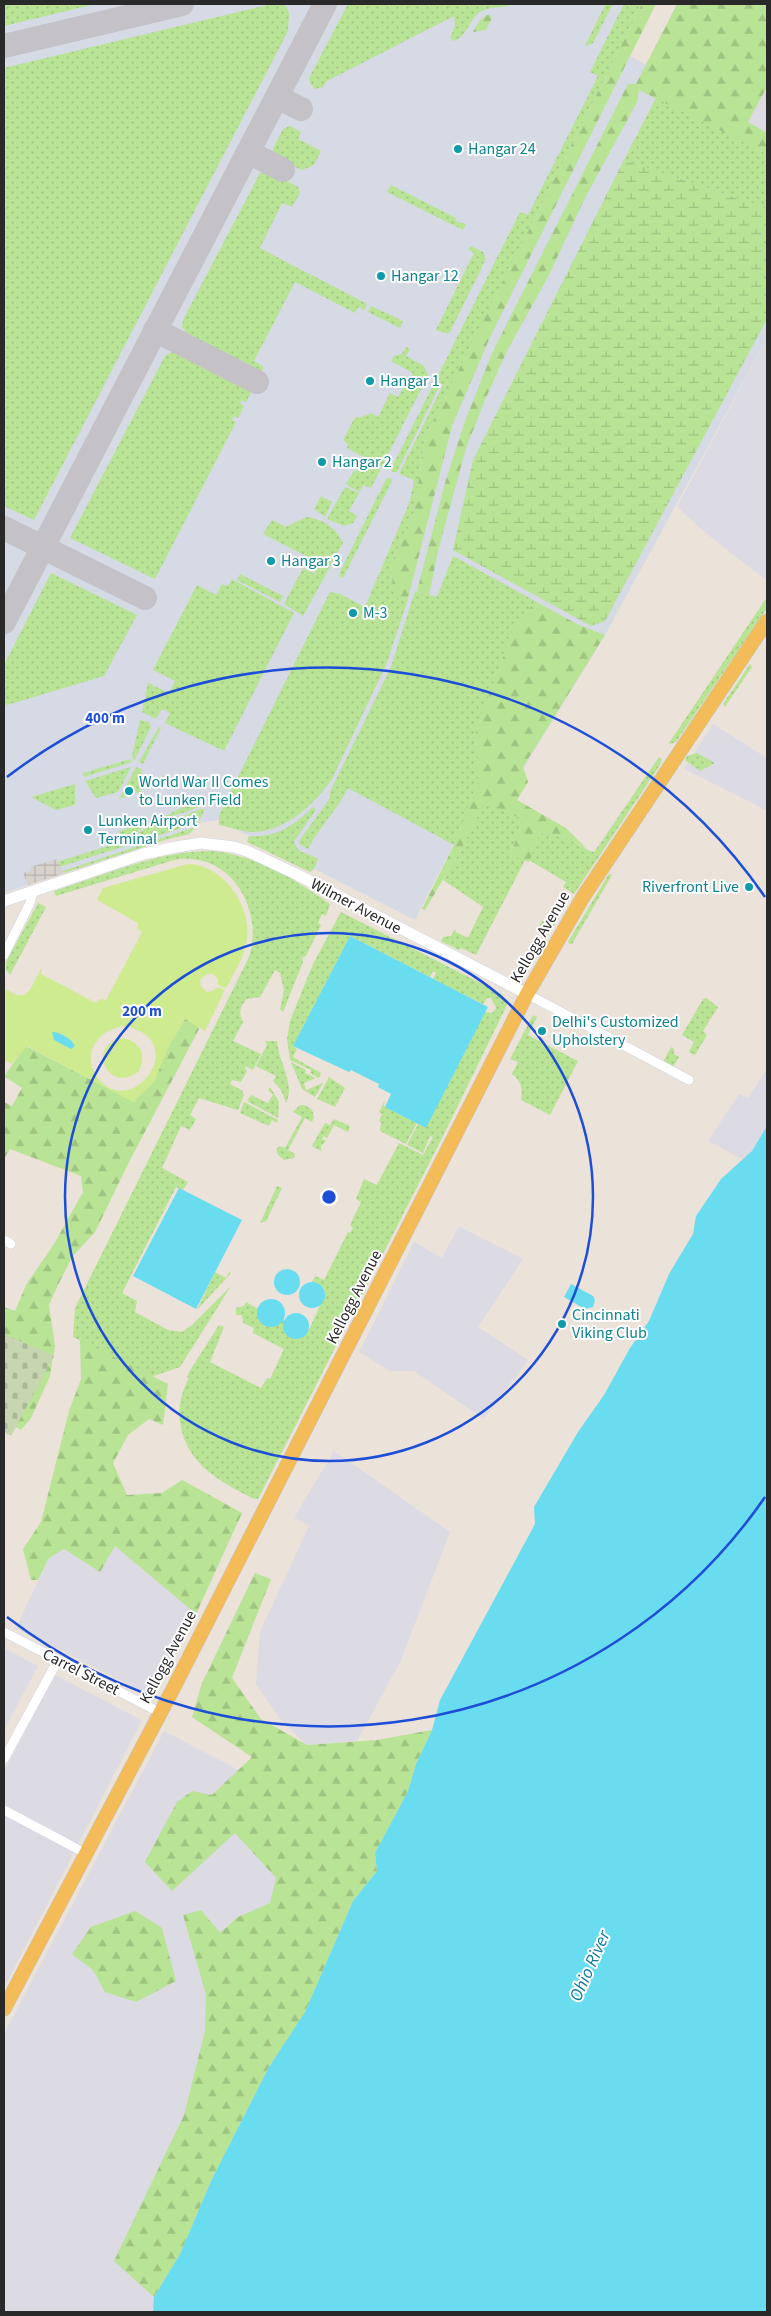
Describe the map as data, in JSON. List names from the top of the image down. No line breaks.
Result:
{"streets":{"main road":["Kellogg Avenue"],"street":["Wilmer Avenue","Carrel Street"]},"crossings":[["Wilmer Avenue","Kellogg Avenue"],["Kellogg Avenue","Carrel Street"]],"water":["Ohio River"],"places":["Hangar 24","Hangar 12","Hangar 1","Hangar 2","Hangar 3","M-3","World War II Comes to Lunken Field","Lunken Airport Terminal","Riverfront Live","Delhi's Customized Upholstery","Cincinnati Viking Club"],"rings":["400 m","200 m"]}
